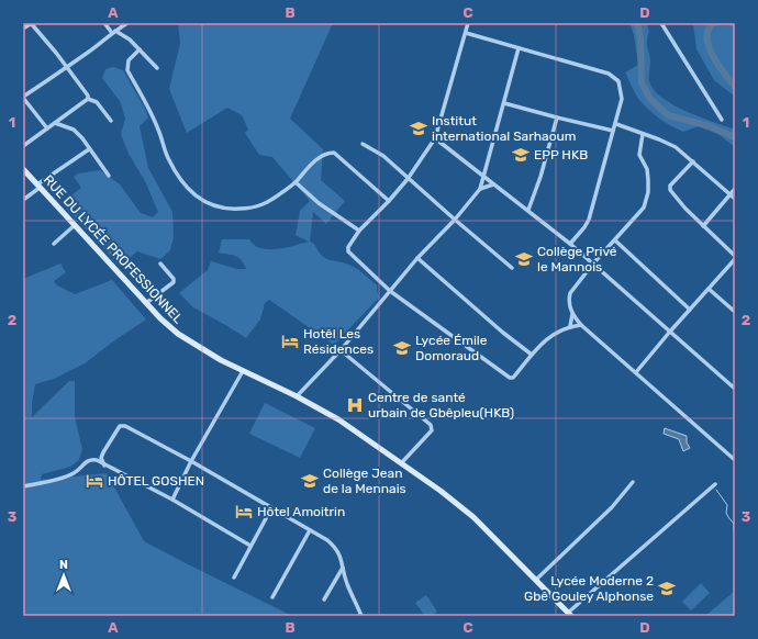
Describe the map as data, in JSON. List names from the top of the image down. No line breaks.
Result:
{"streets":{"main road":["RUE DU LYCÉE PROFESSIONNEL"]},"places":{"school or university":["Institut international Sarhaoum","EPP HKB","Collège Privé le Mannois","Lycée Émile Domoraud","Collège Jean de la Mennais","Lycée Moderne 2 Gbê Gouley Alphonse"],"hotel":["Hotêl Les Résidences","HÔTEL GOSHEN","Hôtel Amoitrin"],"hospital":["Centre de santé urbain de Gbêpleu(HKB)"]},"north":"top","grid":{"columns":["A","B","C","D"],"rows":["1","2","3"]}}
